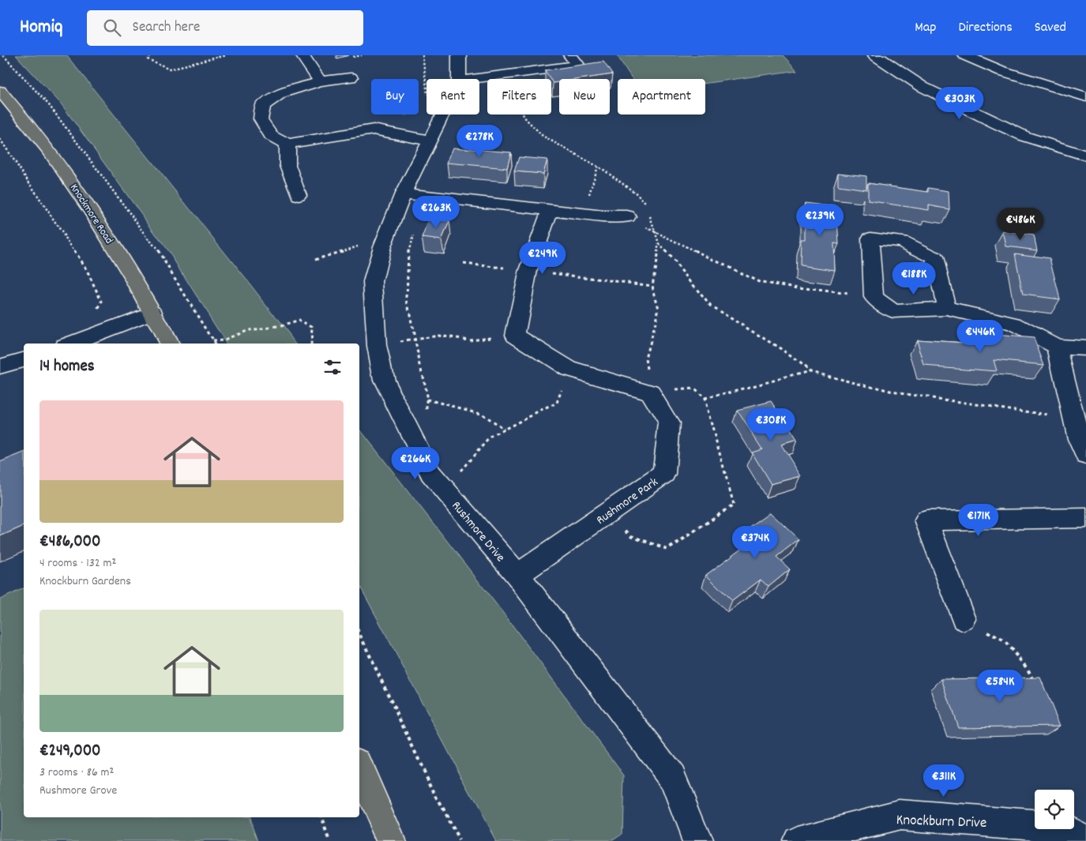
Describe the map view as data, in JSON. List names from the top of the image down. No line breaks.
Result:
{"streets":{"main road":["Knockmore Road"],"street":["Rushmore Park","Rushmore Drive","Knockburn Drive"]},"crossings":[["Rushmore Park","Rushmore Drive"]],"page":{"header":"Homiq","search":"Search here","nav":["Map","Directions","Saved"],"chip":["Buy","Rent","Filters","New","Apartment"],"price":["€303K","€278K","€263K","€239K","€486K","€249K","€188K","€446K","€308K","€266K","€171K","€374K","€584K","€311K"],"heading":"14 homes","list":[{"name":"€486,000","note":"4 rooms · 132 m² · Knockburn Gardens"},{"name":"€249,000","note":"3 rooms · 86 m² · Rushmore Grove"}]}}
